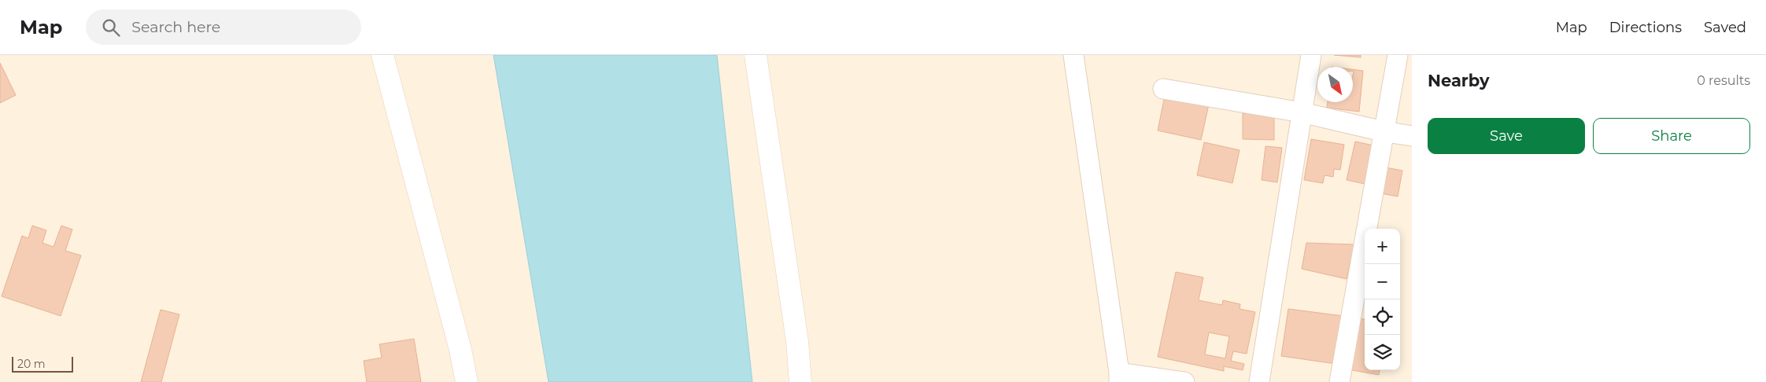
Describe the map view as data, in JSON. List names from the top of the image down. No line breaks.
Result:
{"scale_bar":"20 m","north":"bottom right","page":{"header":"Map","search":"Search here","nav":["Map","Directions","Saved"],"heading":["Nearby","0 results"],"buttons":["Save","Share"],"map_buttons":["+","−"],"scale":"20 m"}}
